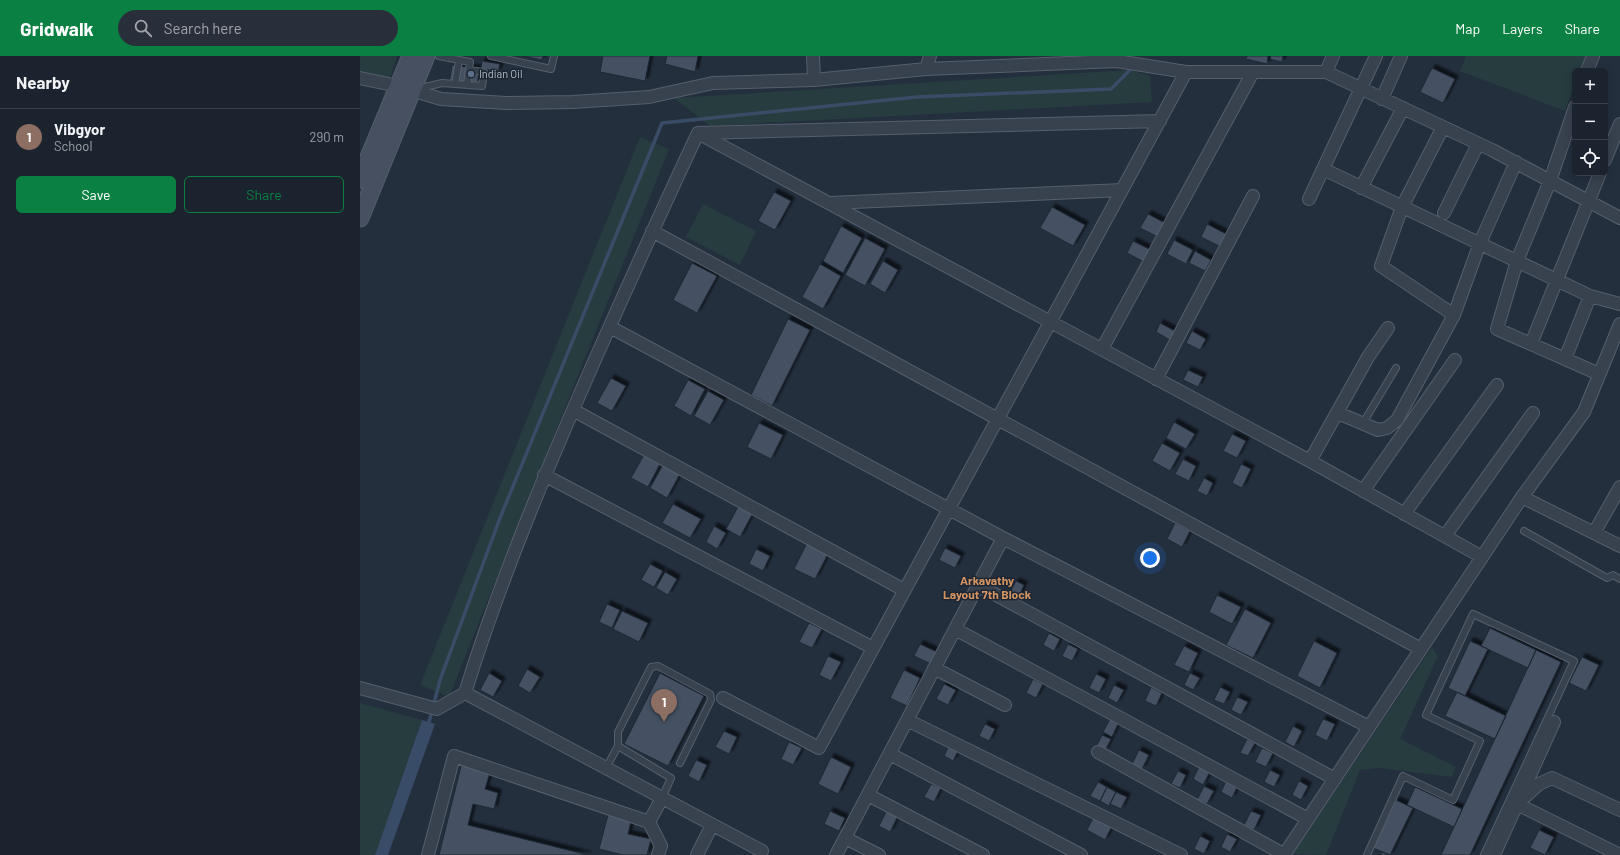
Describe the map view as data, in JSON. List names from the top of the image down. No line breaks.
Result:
{"districts":["Arkavathy Layout 7th Block"],"places":["Indian Oil"],"page":{"header":"Gridwalk","search":"Search here","nav":["Map","Layers","Share"],"heading":"Nearby","map_buttons":["+","−"],"list":[{"mark":"1","name":"Vibgyor","note":"School","value":"290 m"}],"buttons":["Save","Share"],"pins":"1"}}
